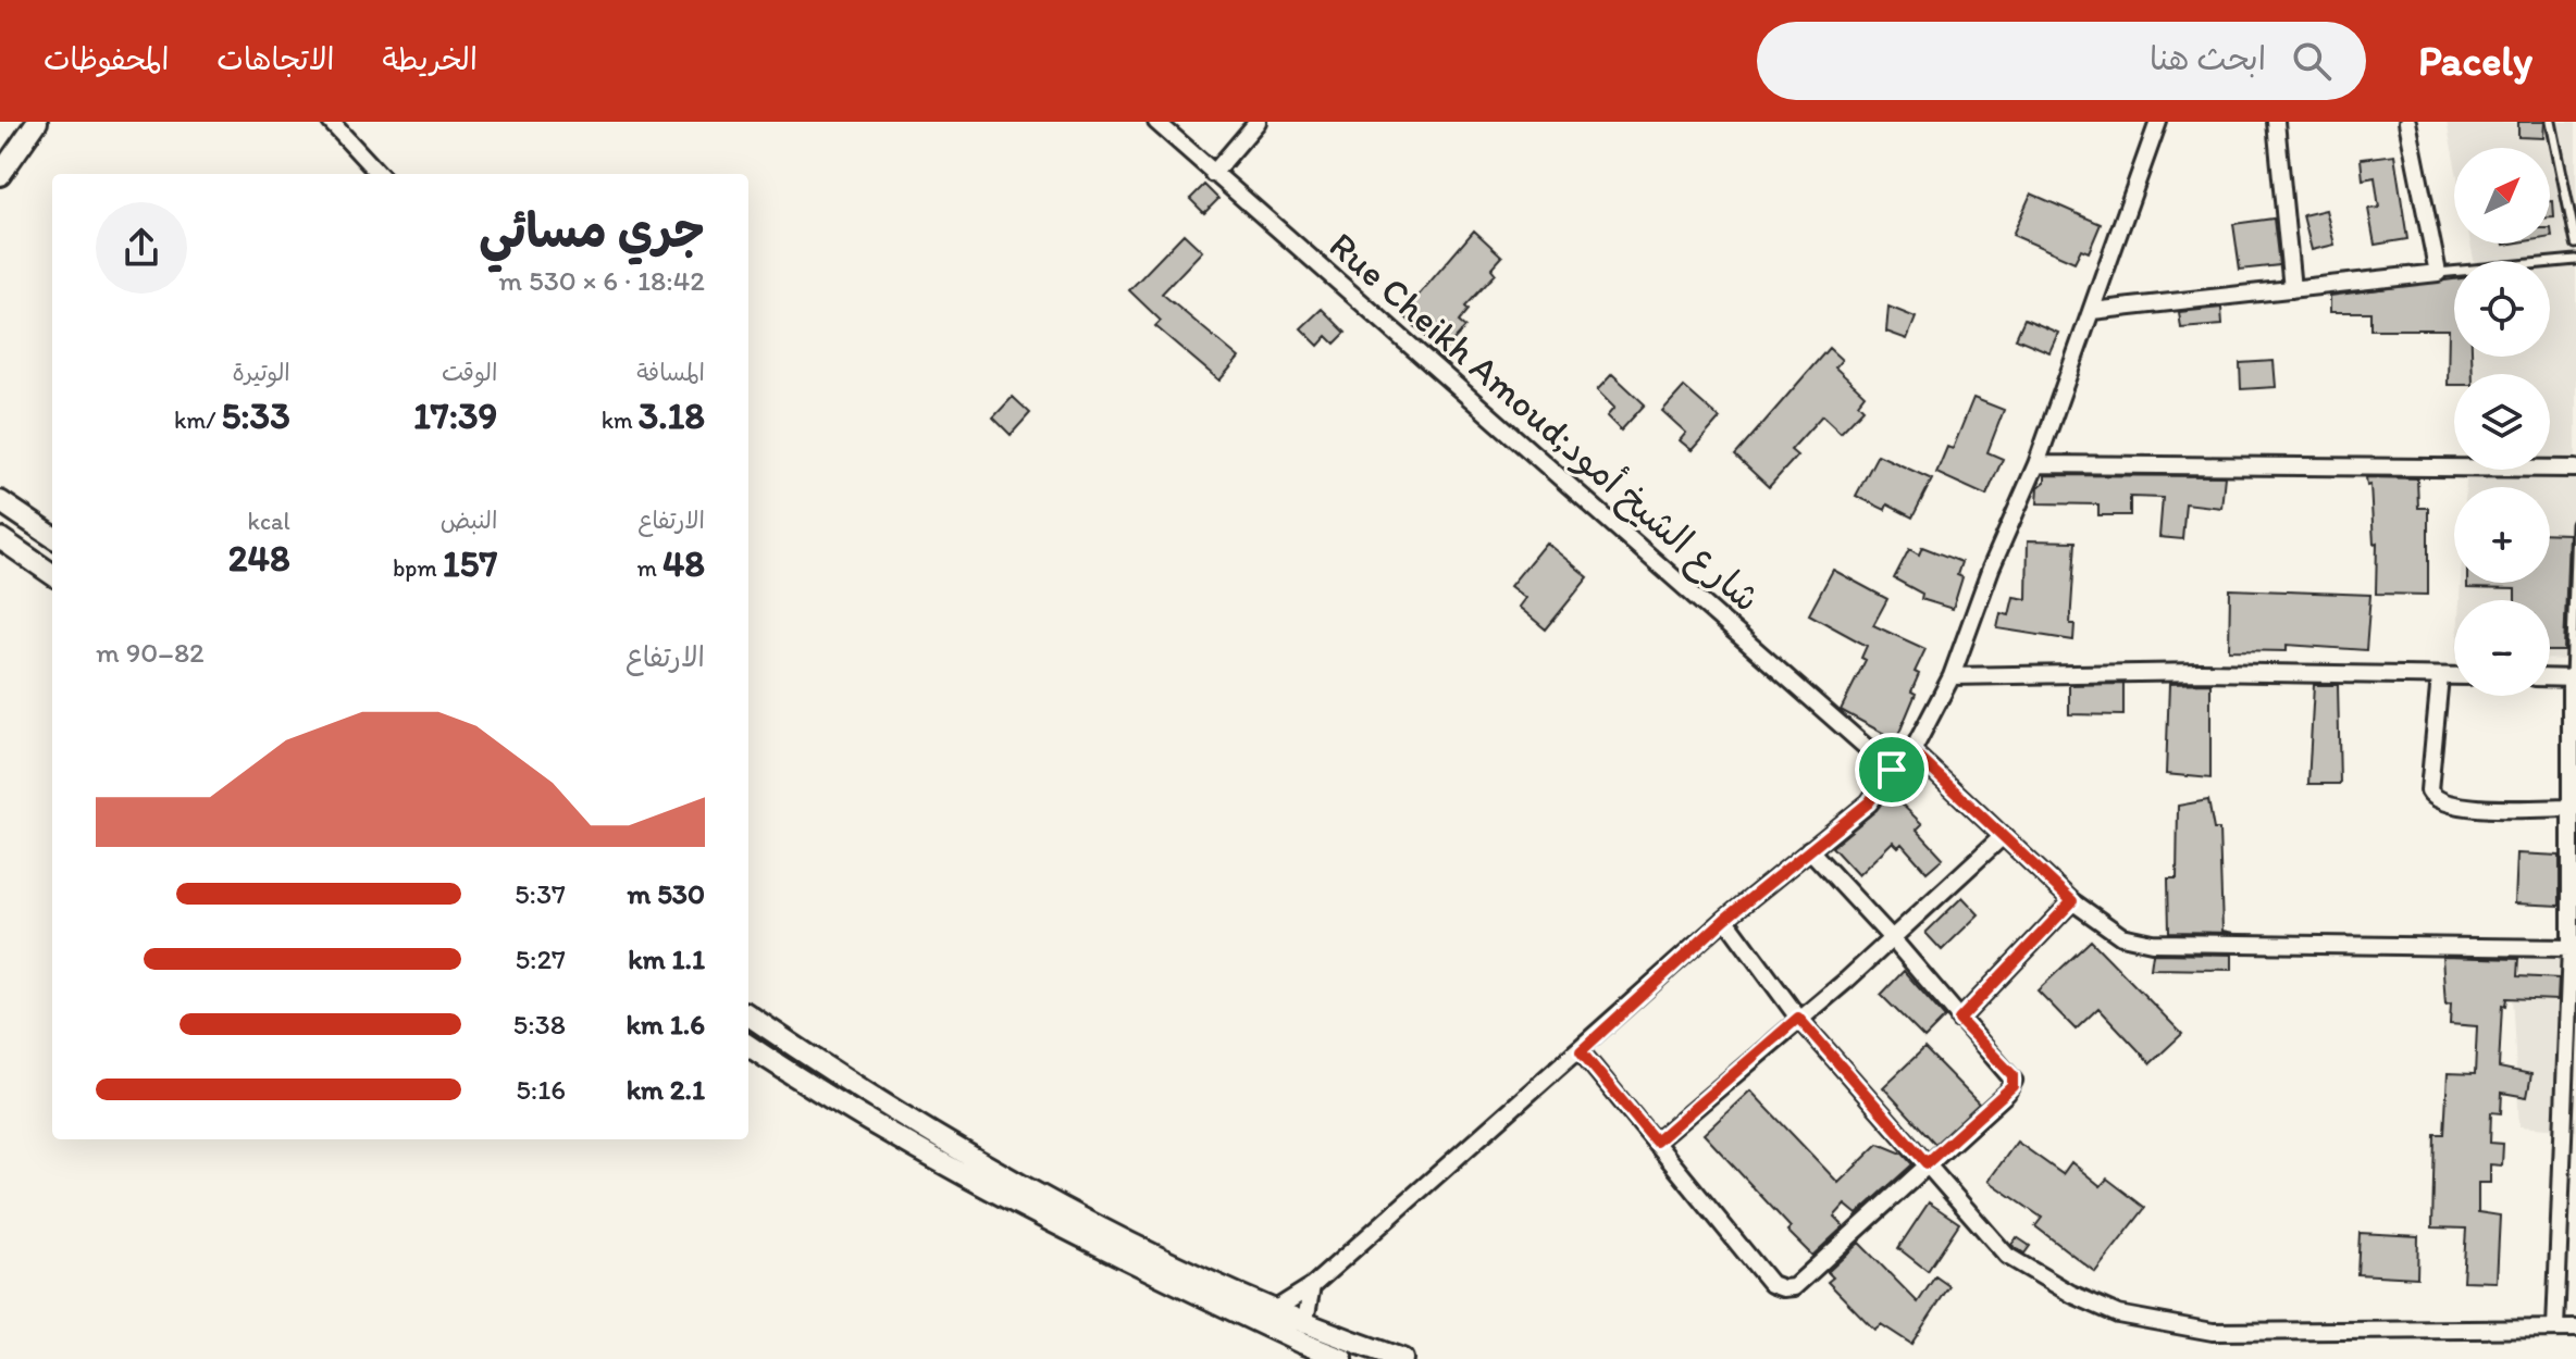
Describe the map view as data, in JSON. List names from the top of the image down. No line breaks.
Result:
{"streets":{"street":["Rue Cheikh Amoud;شارع الشيخ أمود"]},"north":"top right","page":{"header":"Pacely","search":"ابحث هنا","nav":["الخريطة","الاتجاهات","المحفوظات"],"map_buttons":["+","−"],"heading":["جري مسائي","18:42 · 6 × 530 m"],"stats":[["المسافة","3.18 km"],["الوقت","17:39"],["الوتيرة","5:33 /km"],["الارتفاع","48 m"],["النبض","157 bpm"],["kcal","248"]],"chart":["الارتفاع","82–90 m"],"list":[{"name":"530 m","note":"5:37"},{"name":"1.1 km","note":"5:27"},{"name":"1.6 km","note":"5:38"},{"name":"2.1 km","note":"5:16"}]}}
